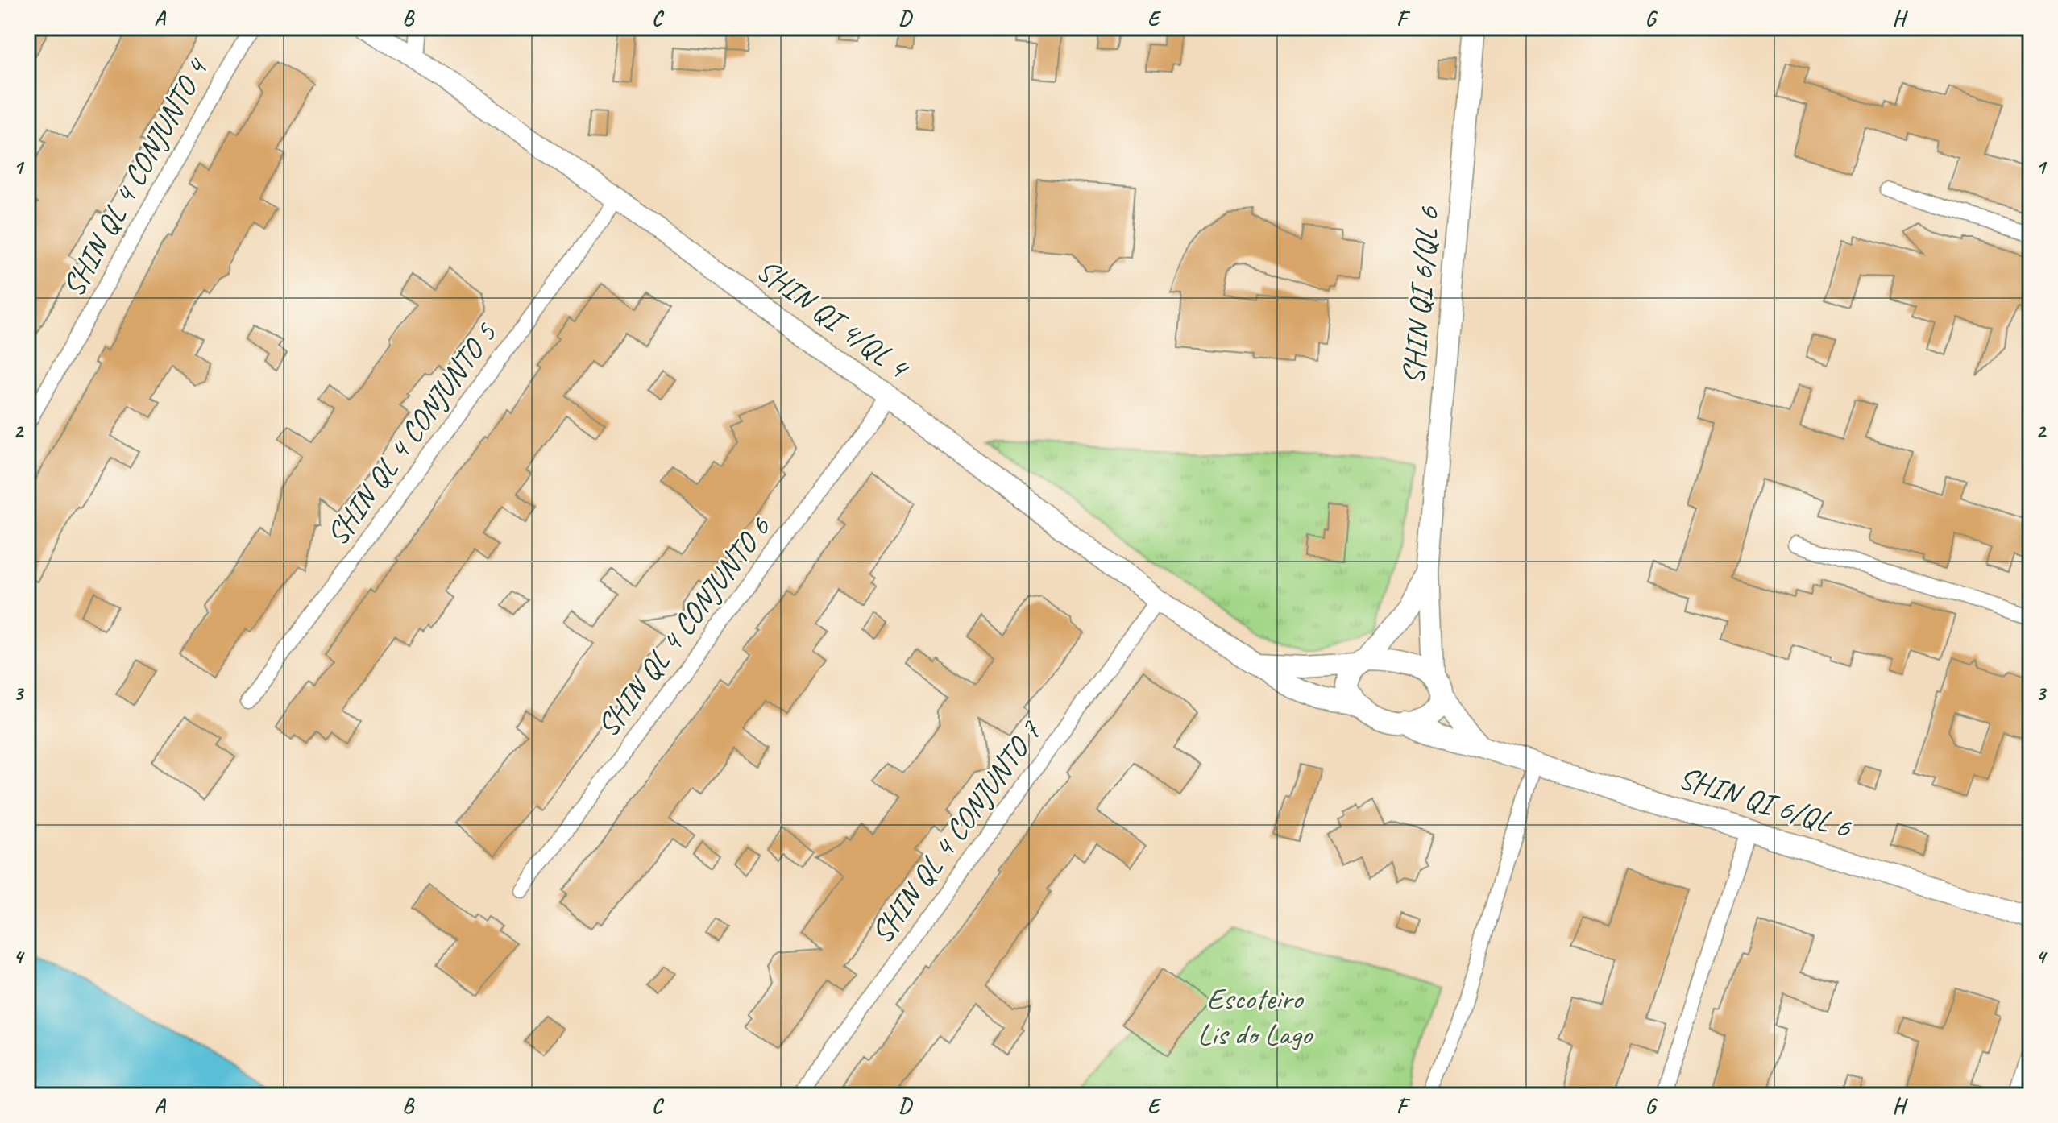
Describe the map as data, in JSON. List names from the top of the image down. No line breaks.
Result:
{"streets":{"street":["SHIN QL 4 CONJUNTO 4","SHIN QI 6/QL 6","SHIN QI 4/QL 4","SHIN QL 4 CONJUNTO 5","SHIN QL 4 CONJUNTO 6","SHIN QL 4 CONJUNTO 7"]},"crossings":[["SHIN QI 6/QL 6","SHIN QI 4/QL 4"],["SHIN QI 4/QL 4","SHIN QL 4 CONJUNTO 5"],["SHIN QI 4/QL 4","SHIN QL 4 CONJUNTO 6"],["SHIN QI 4/QL 4","SHIN QL 4 CONJUNTO 7"]],"parks":["Escoteiro Lis do Lago"],"grid":{"columns":["A","B","C","D","E","F","G","H"],"rows":["1","2","3","4"]}}
